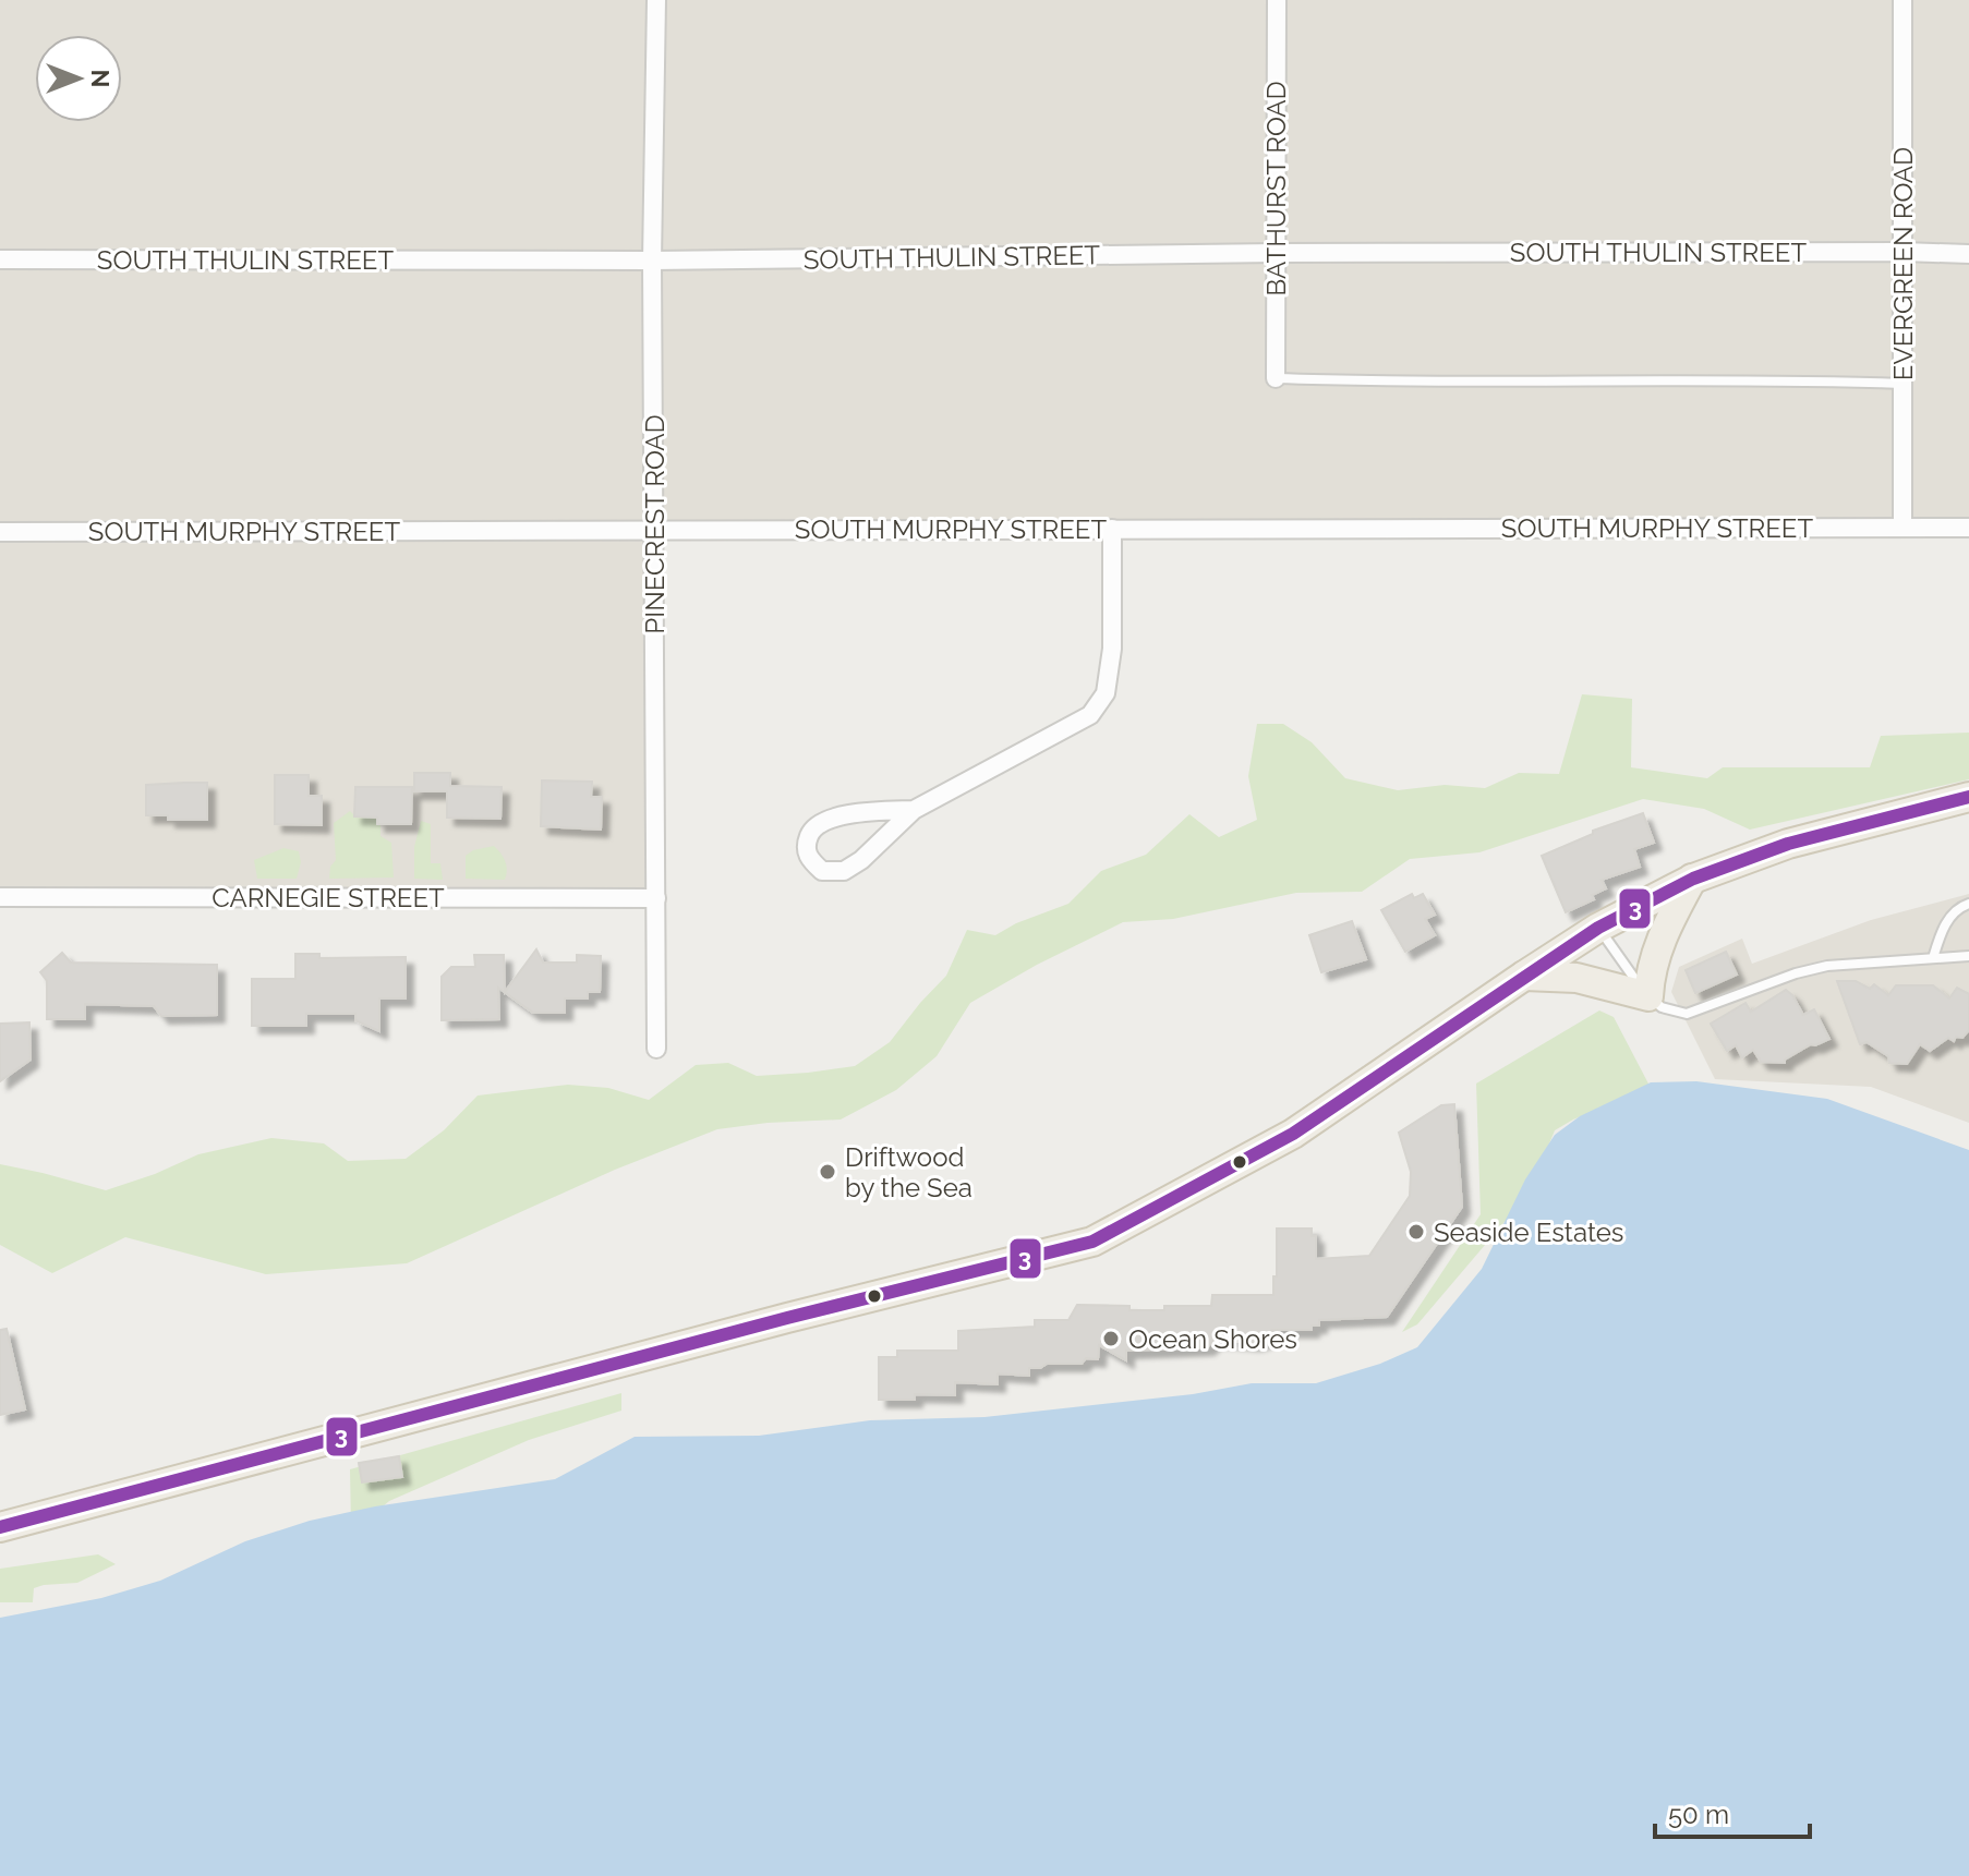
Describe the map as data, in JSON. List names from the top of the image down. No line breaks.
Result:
{"streets":{"street":["BATHURST ROAD","SOUTH THULIN STREET","EVERGREEN ROAD","PINECREST ROAD","SOUTH MURPHY STREET","CARNEGIE STREET"]},"crossings":[["BATHURST ROAD","SOUTH THULIN STREET"],["SOUTH THULIN STREET","EVERGREEN ROAD"],["SOUTH THULIN STREET","PINECREST ROAD"],["EVERGREEN ROAD","SOUTH MURPHY STREET"],["PINECREST ROAD","SOUTH MURPHY STREET"],["PINECREST ROAD","CARNEGIE STREET"]],"places":["Driftwood by the Sea","Seaside Estates","Ocean Shores"],"lines":["transit line 3"],"scale_bar":"50 m","north":"right"}
